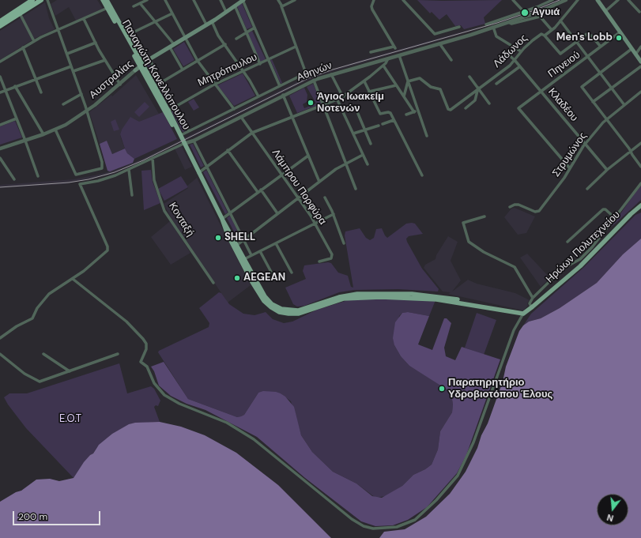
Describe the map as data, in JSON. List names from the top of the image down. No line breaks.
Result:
{"streets":{"main road":["Παναγιώτη Κανελλόπουλου","Αυστραλίας","Ηρώων Πολυτεχνείου"],"street":["Λάδωνος","Πηνειού","Μητρόπουλου","Αθηνών","Κλαδέου","Στρυμώνος","Λάμπρου Πορφύρα","Κονταξή"]},"crossings":[["Λάδωνος","Κλαδέου"],["Πηνειού","Κλαδέου"],["Πηνειού","Στρυμώνος"],["Μητρόπουλου","Παναγιώτη Κανελλόπουλου"],["Αθηνών","Λάμπρου Πορφύρα"],["Αθηνών","Κονταξή"],["Παναγιώτη Κανελλόπουλου","Αυστραλίας"],["Κλαδέου","Στρυμώνος"]],"parks":["E.O.T"],"places":["Αγυιά","Men's Lobb","Άγιος Ιωακείμ Νοτενών","SHELL","AEGEAN","Παρατηρητήριο Υδροβιοτόπου Έλους"],"scale_bar":"200 m","north":"bottom"}
